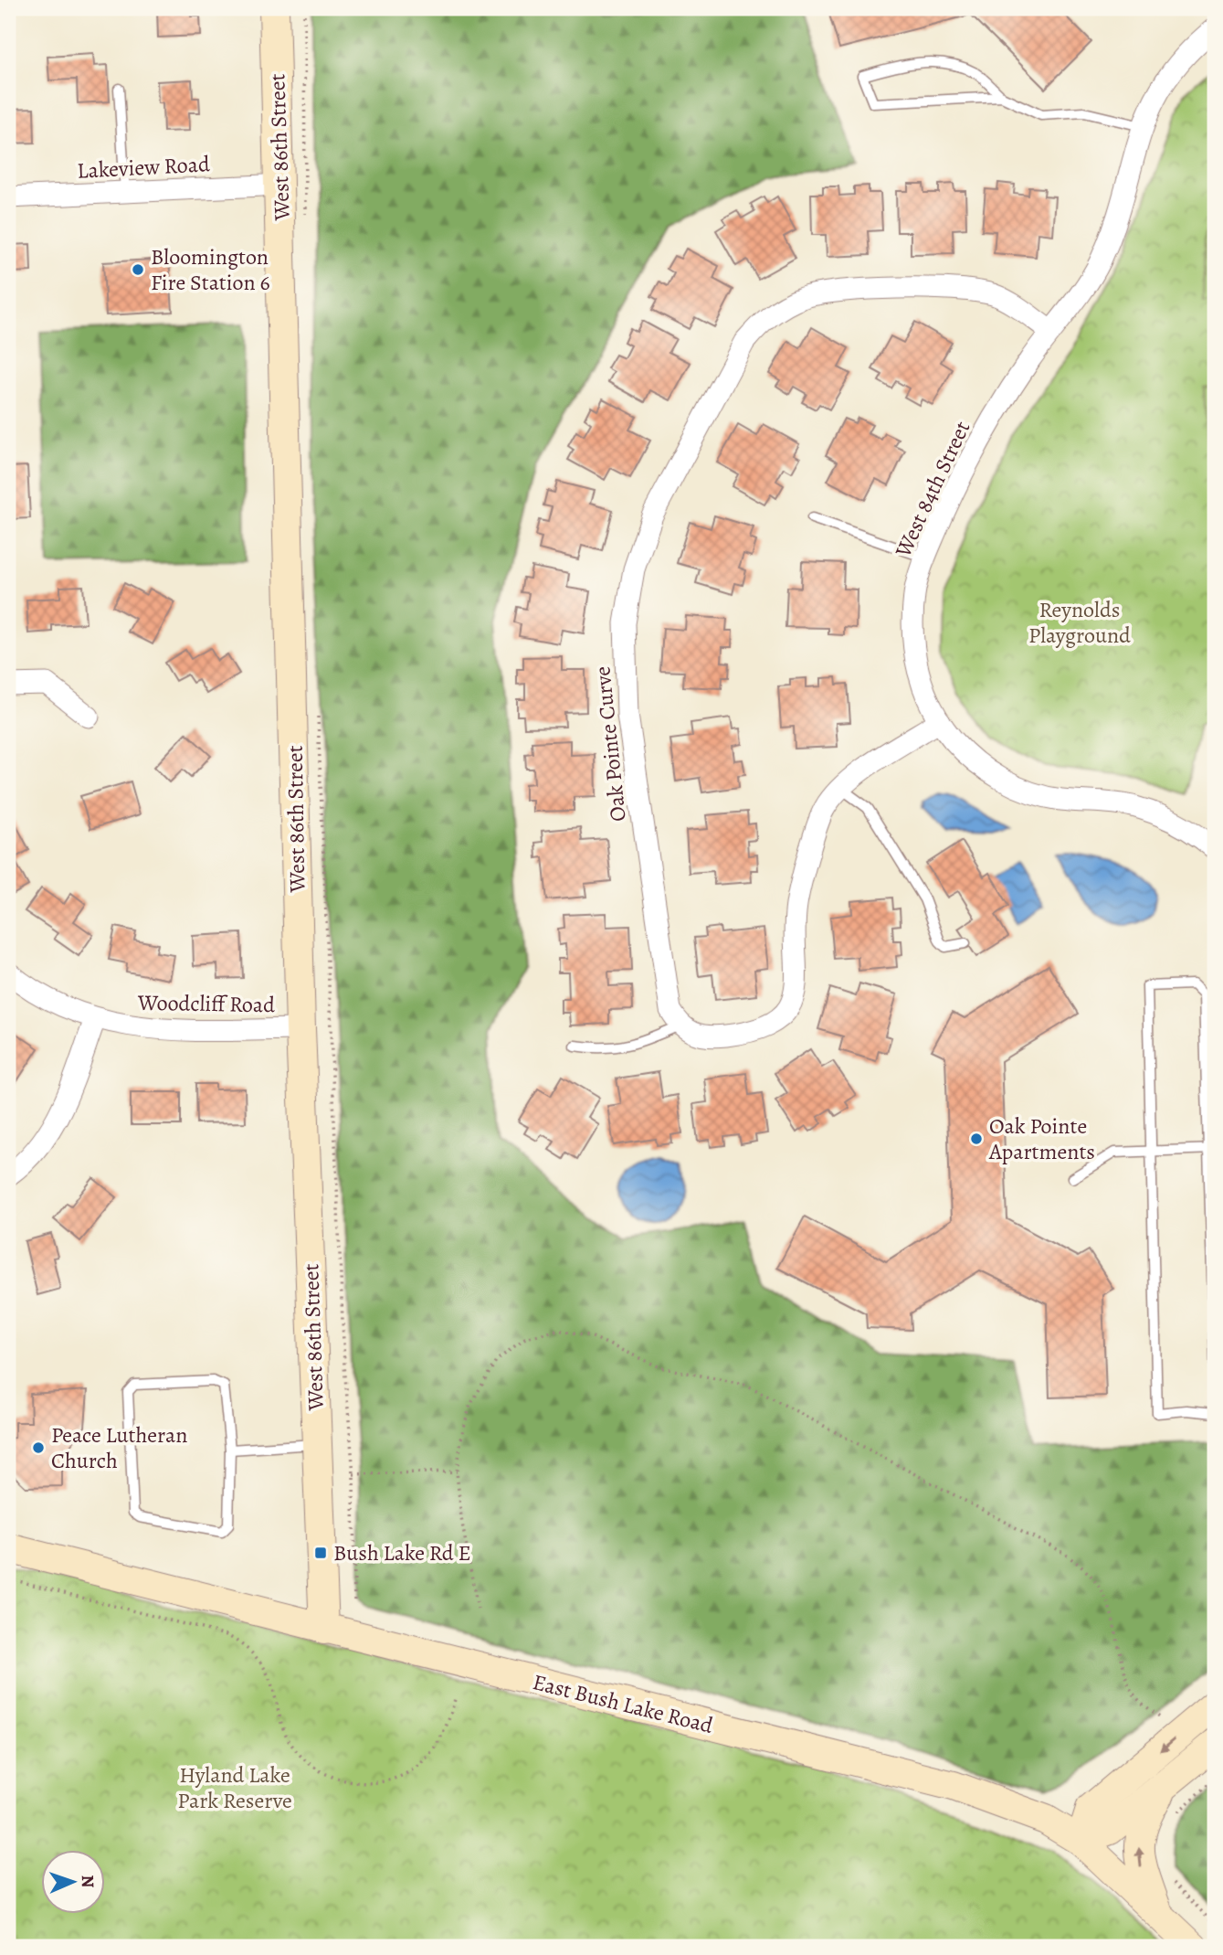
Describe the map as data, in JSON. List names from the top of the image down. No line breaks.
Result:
{"streets":{"street":["West 86th Street","Lakeview Road","West 84th Street","Oak Pointe Curve","Woodcliff Road","East Bush Lake Road"]},"crossings":[["West 86th Street","Lakeview Road"],["West 86th Street","Woodcliff Road"],["West 86th Street","East Bush Lake Road"],["West 84th Street","Oak Pointe Curve"]],"parks":["Reynolds Playground","Hyland Lake Park Reserve"],"places":{"other":["Bloomington Fire Station 6","Oak Pointe Apartments","Peace Lutheran Church"],"transit":["Bush Lake Rd E"]},"north":"right"}
